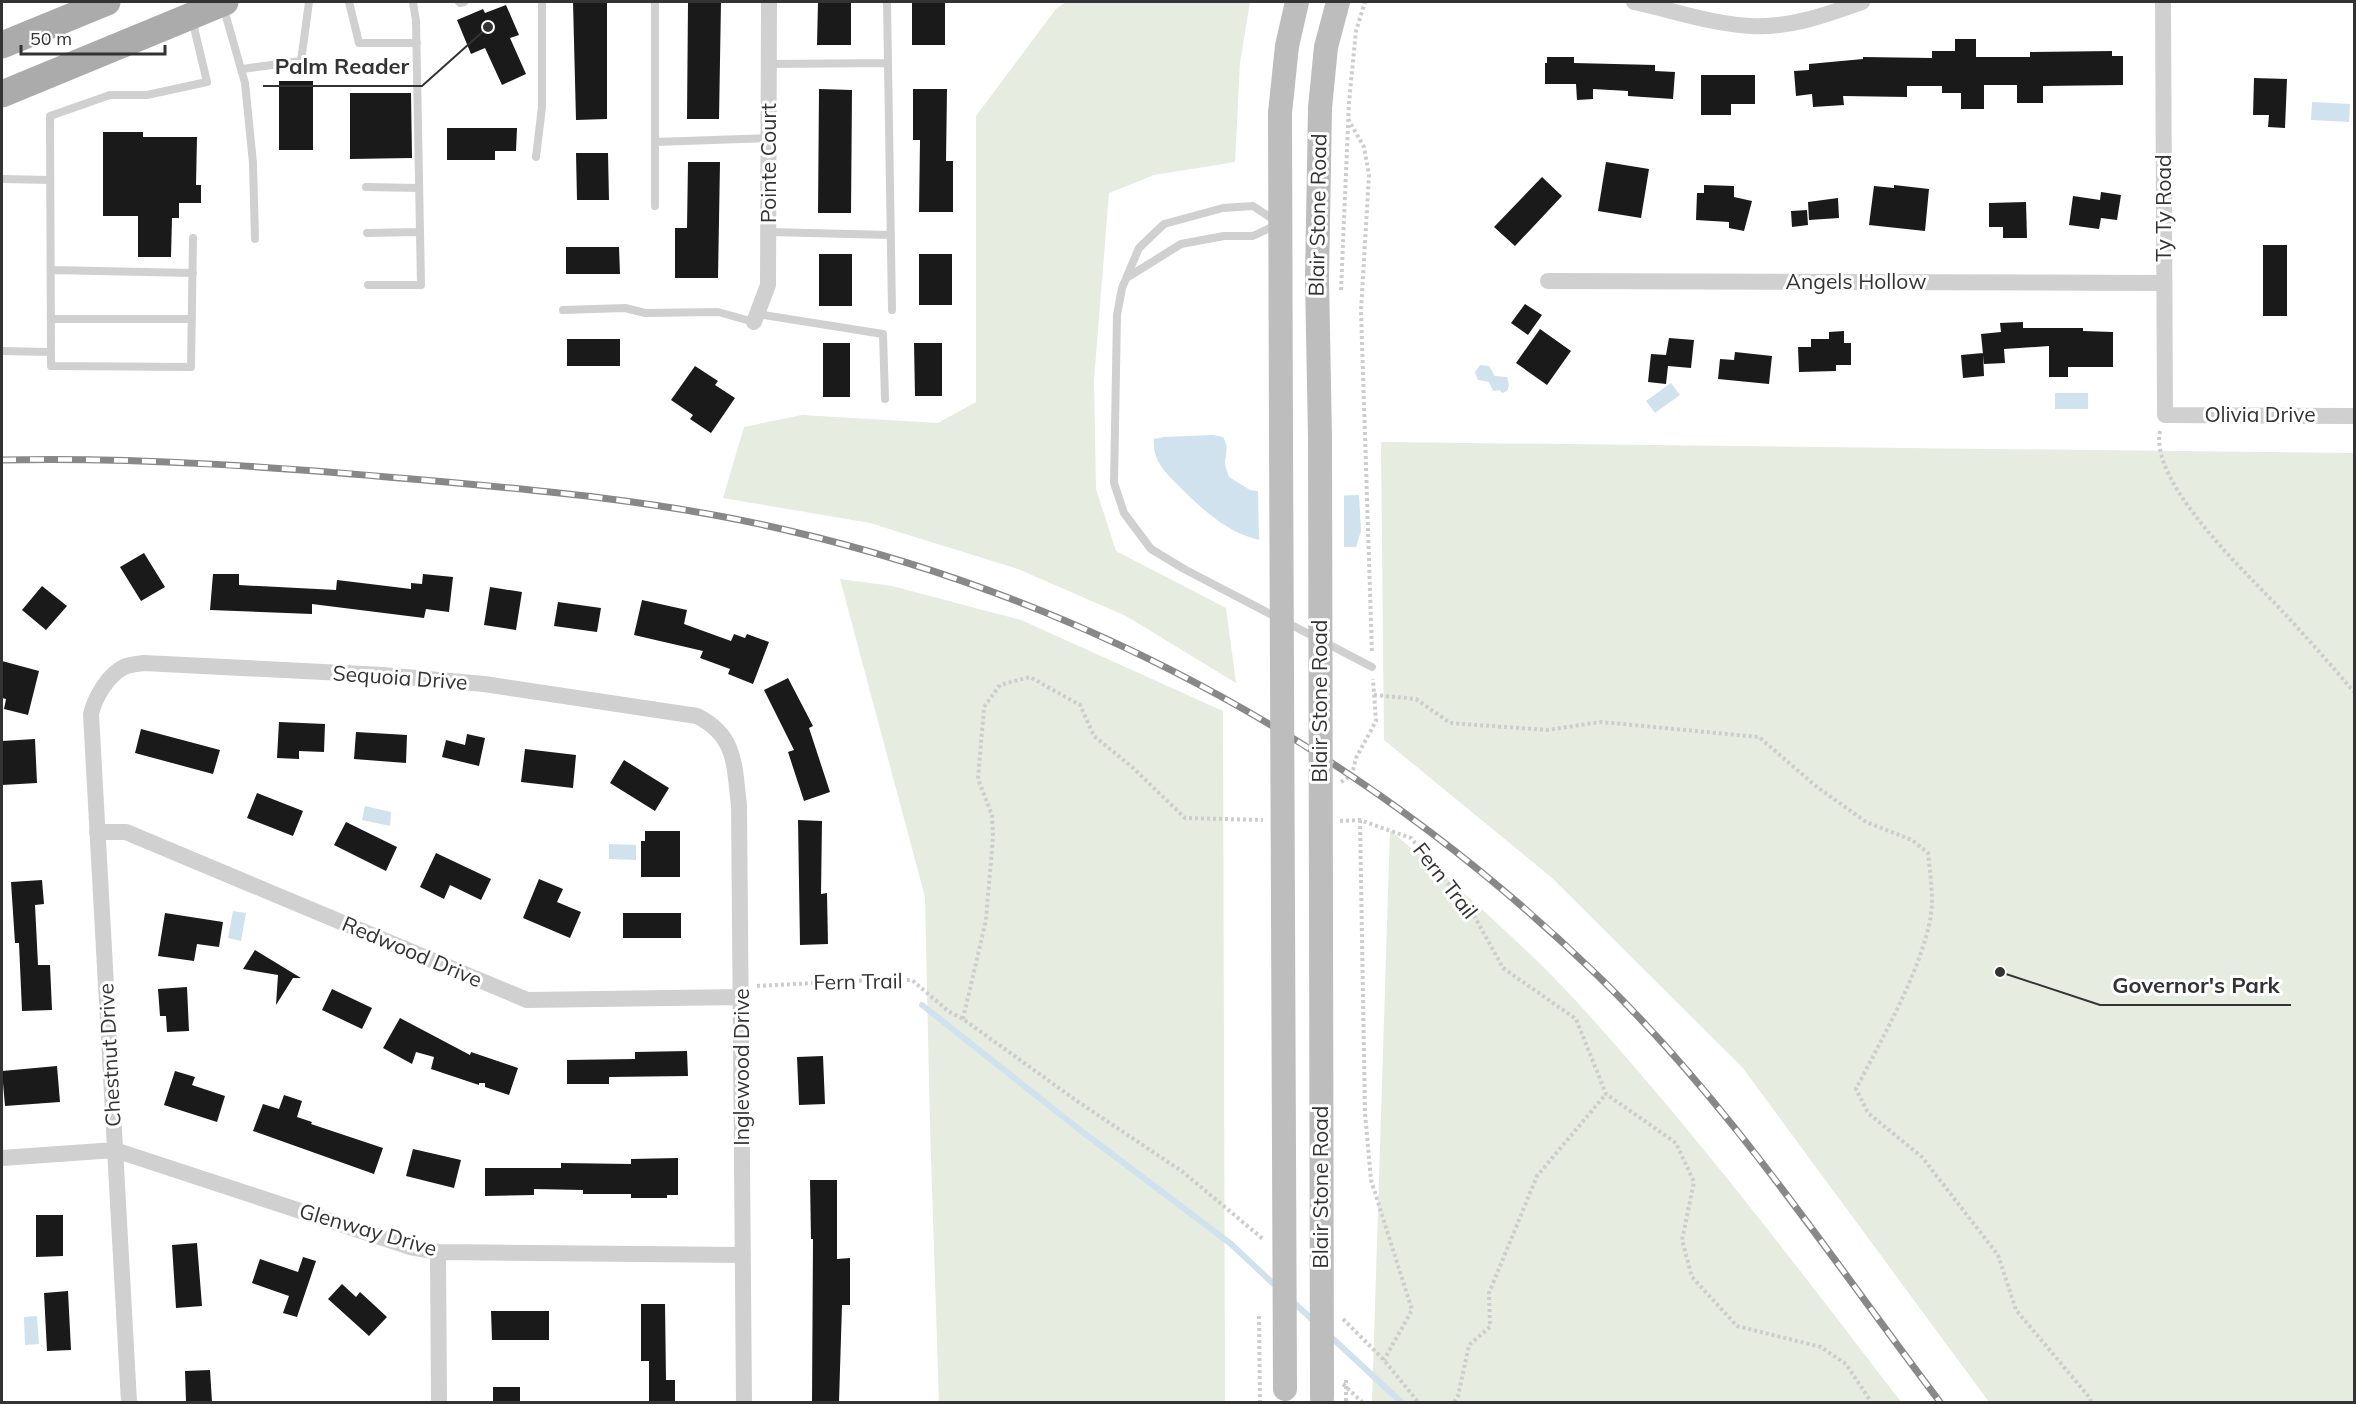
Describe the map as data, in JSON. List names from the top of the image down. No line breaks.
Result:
{"streets":{"main road":["Blair Stone Road"],"street":["Pointe Court","Ty Ty Road","Angels Hollow","Olivia Drive","Sequoia Drive","Redwood Drive","Chestnut Drive","Inglewood Drive","Glenway Drive"],"path":["Fern Trail"]},"crossings":[["Ty Ty Road","Angels Hollow"],["Ty Ty Road","Olivia Drive"],["Sequoia Drive","Chestnut Drive"],["Sequoia Drive","Inglewood Drive"],["Fern Trail","Redwood Drive"],["Fern Trail","Inglewood Drive"],["Redwood Drive","Chestnut Drive"],["Redwood Drive","Inglewood Drive"],["Chestnut Drive","Glenway Drive"],["Inglewood Drive","Glenway Drive"]],"places":["Palm Reader","Governor's Park"],"scale_bar":"50 m"}
